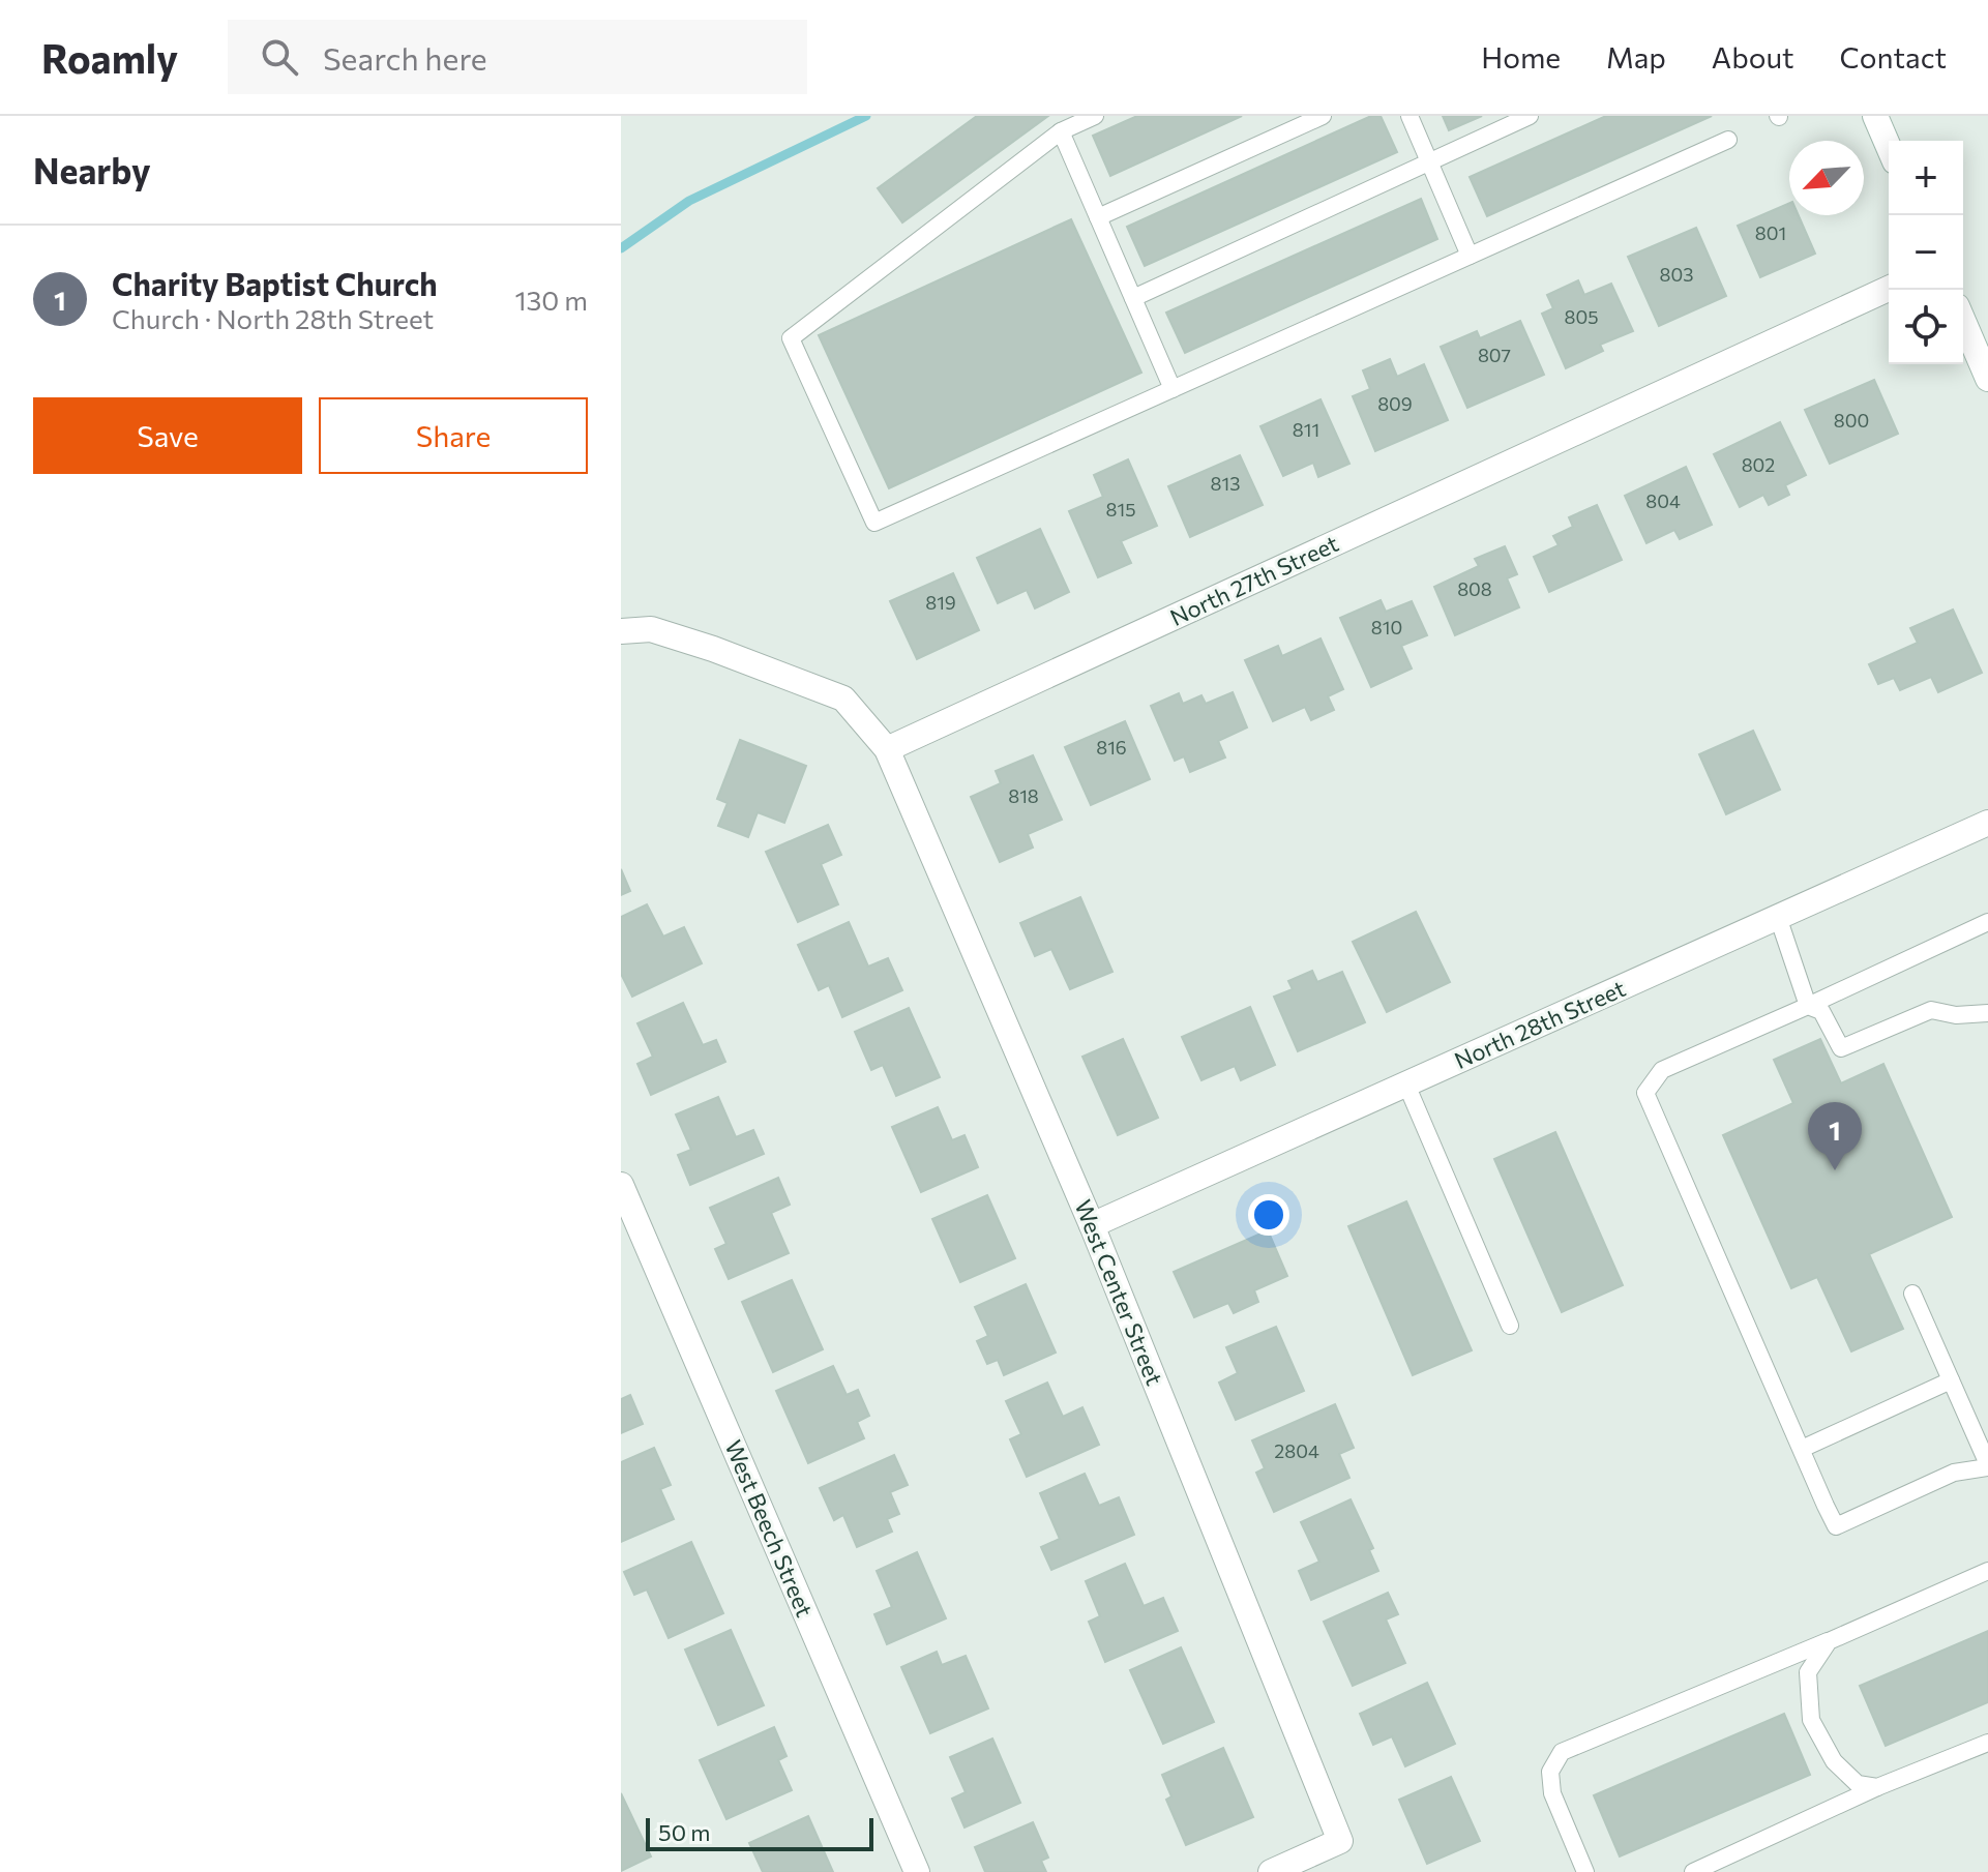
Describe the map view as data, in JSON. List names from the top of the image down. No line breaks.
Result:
{"streets":{"street":["North 27th Street","North 28th Street","West Center Street","West Beech Street"]},"crossings":[["North 27th Street","West Center Street"],["North 28th Street","West Center Street"]],"house_numbers":["801","803","805","807","809","800","811","802","813","804","815","808","819","810","816","818","2804"],"scale_bar":"50 m","north":"bottom left","page":{"header":"Roamly","search":"Search here","nav":["Home","Map","About","Contact"],"heading":"Nearby","map_buttons":["+","−"],"list":[{"mark":"1","name":"Charity Baptist Church","note":"Church · North 28th Street","value":"130 m"}],"buttons":["Save","Share"],"pins":"1","scale":"50 m"}}
